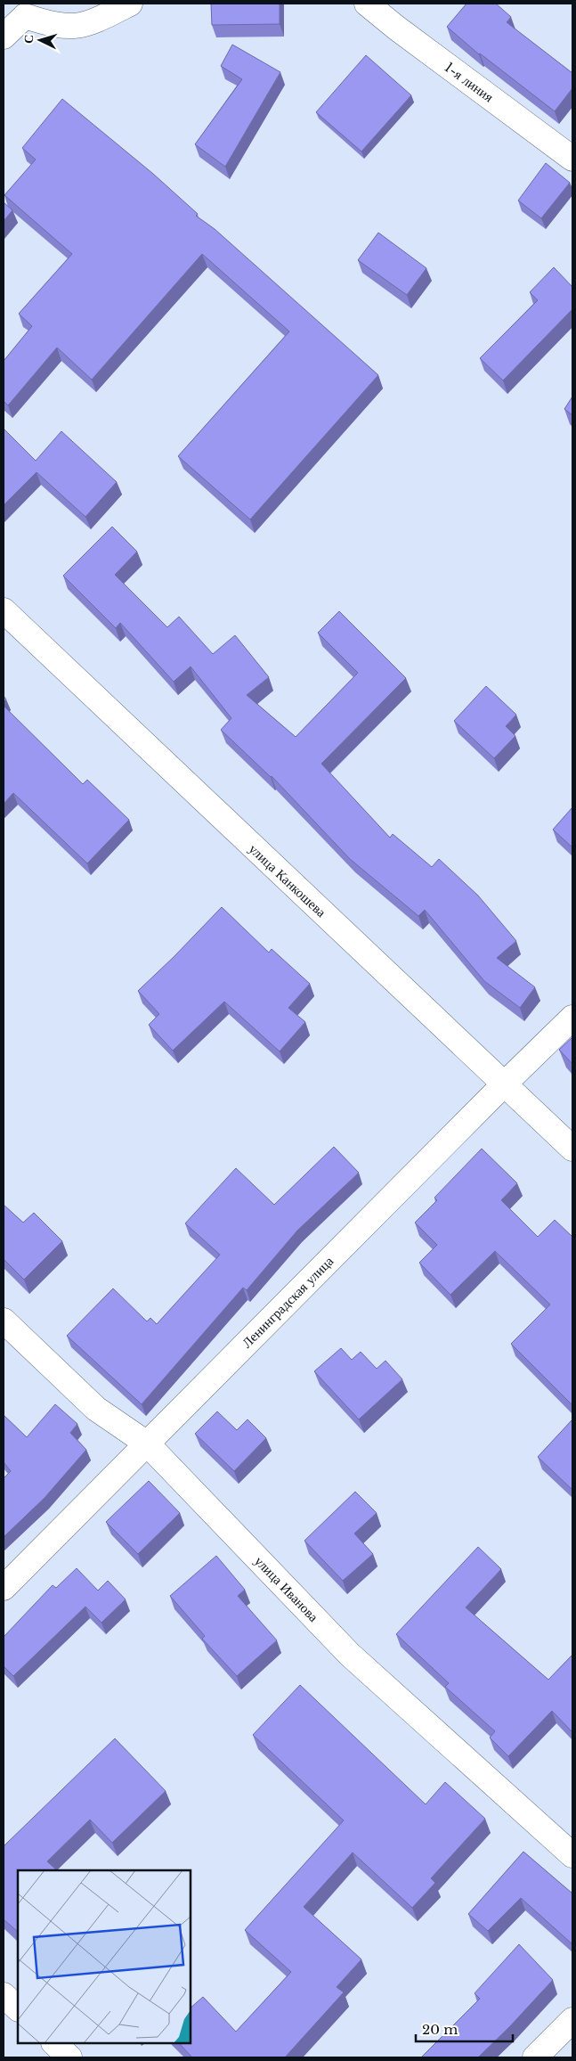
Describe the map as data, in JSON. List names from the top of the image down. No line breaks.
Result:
{"streets":{"street":["1-я линия","улица Канкошева","Ленинградская улица","улица Иванова"]},"crossings":[["улица Канкошева","Ленинградская улица"],["Ленинградская улица","улица Иванова"]],"scale_bar":"20 m","north":"left"}
